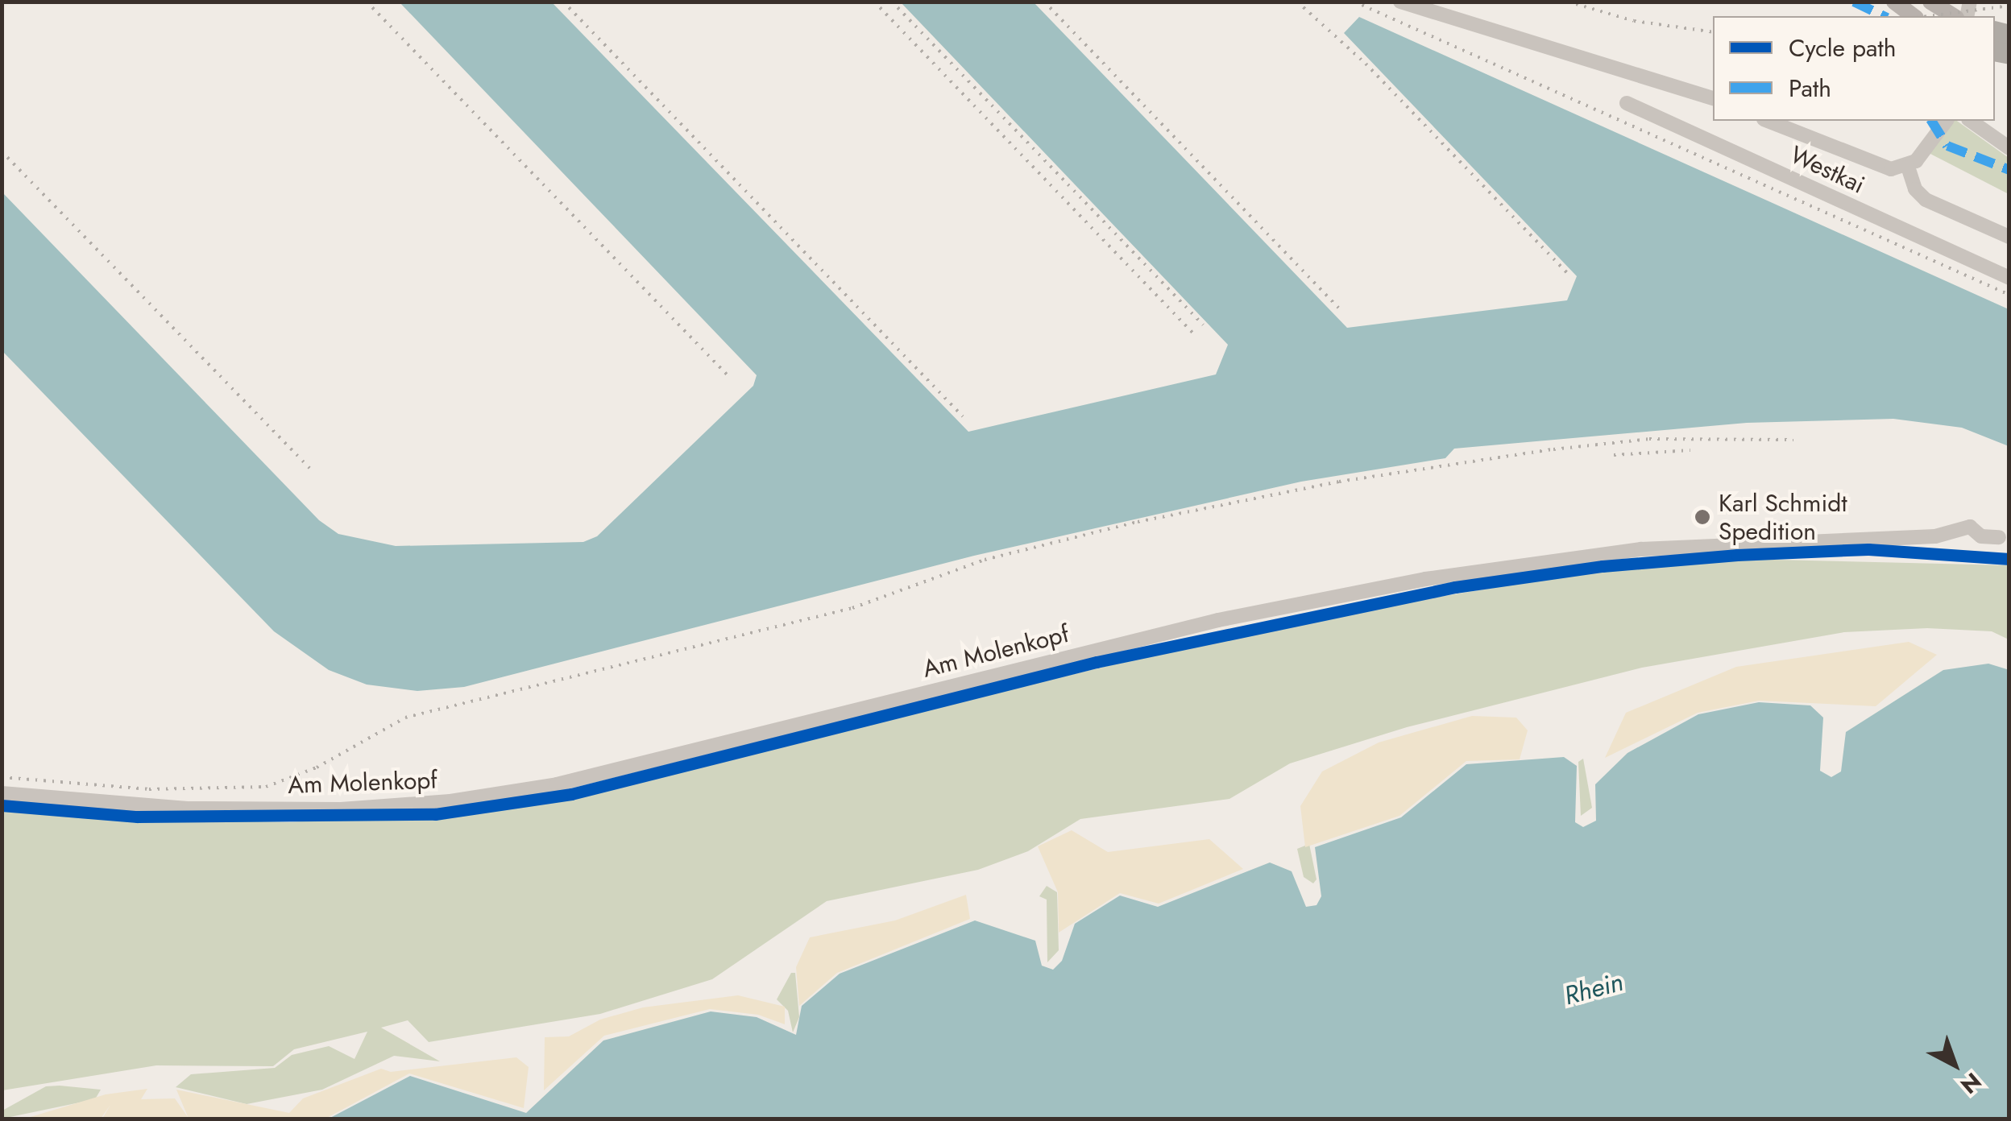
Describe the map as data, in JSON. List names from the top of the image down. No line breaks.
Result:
{"streets":{"street":["Westkai","Am Molenkopf"]},"water":["Rhein"],"places":["Karl Schmidt Spedition"],"legend":["Cycle path","Path"],"north":"bottom right"}
